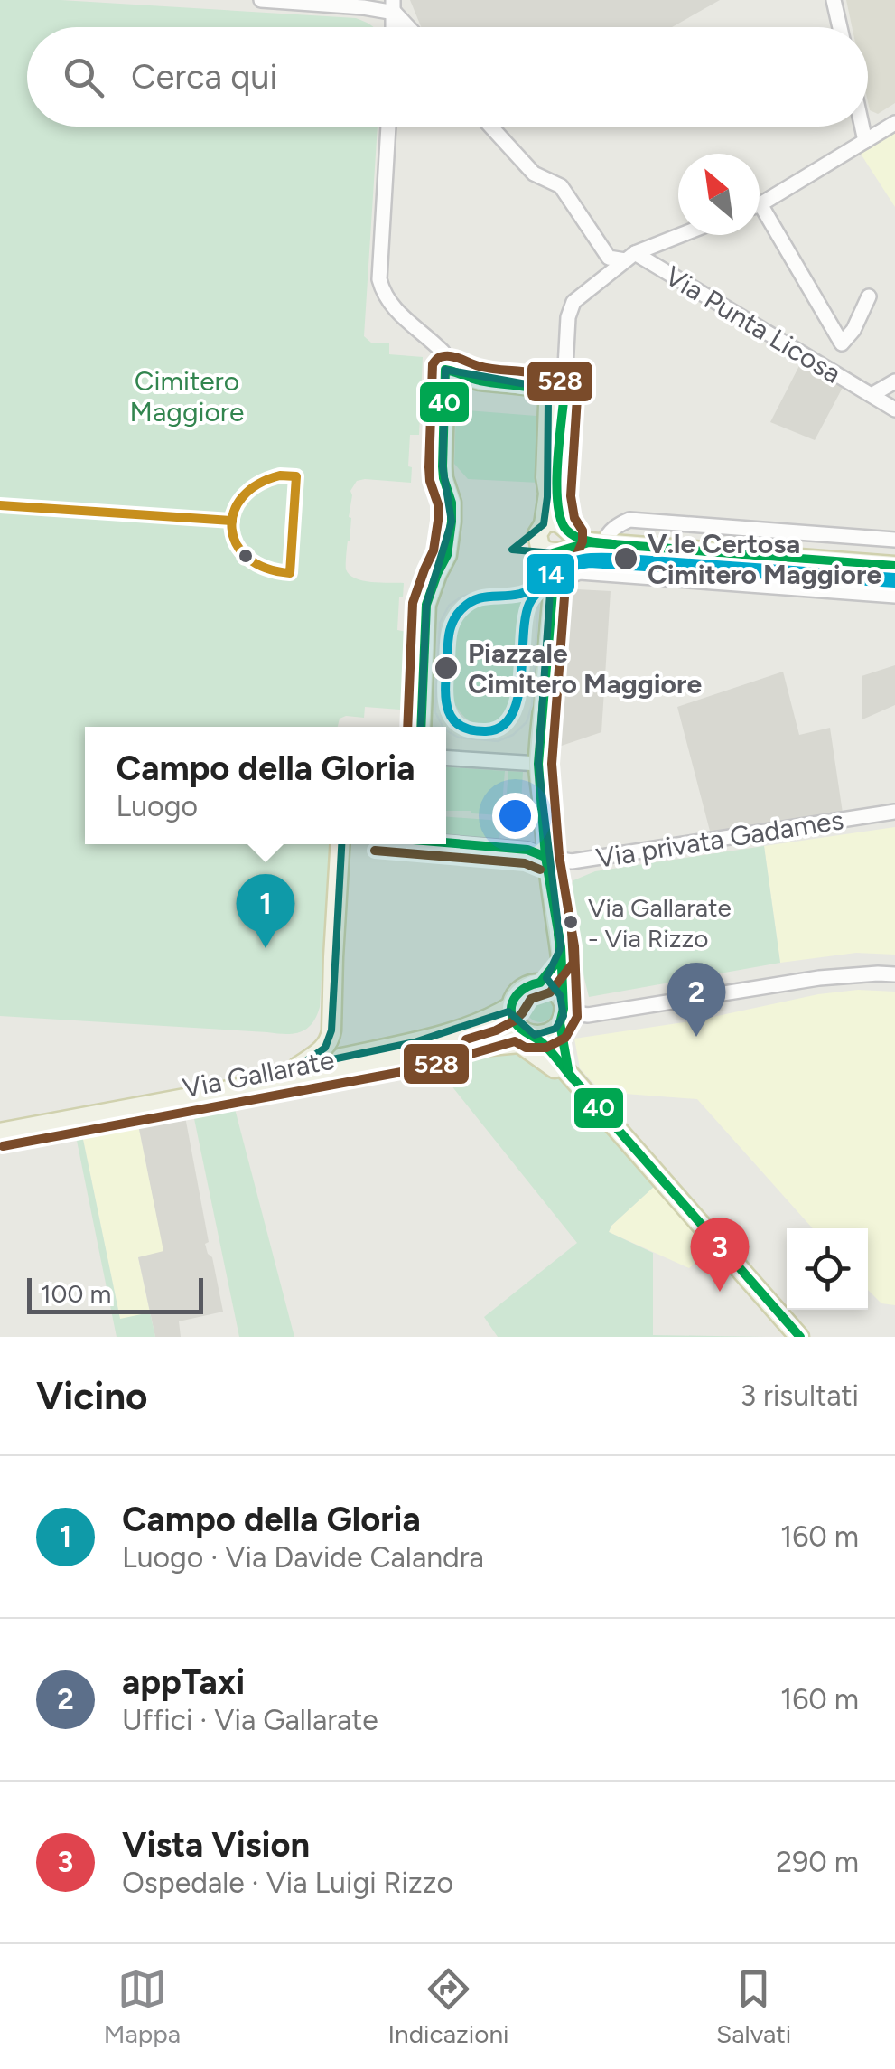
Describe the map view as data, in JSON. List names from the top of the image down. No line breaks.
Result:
{"streets":{"main road":["Via Gallarate"],"street":["Via Punta Licosa","Via privata Gadames"]},"parks":["Cimitero Maggiore"],"places":["V.le Certosa Cimitero Maggiore","Piazzale Cimitero Maggiore","Via Gallarate - Via Rizzo"],"lines":["transit line 528","transit line 40","transit line 14"],"scale_bar":"100 m","north":"top left","page":{"search":"Cerca qui","popup":["Campo della Gloria","Luogo"],"pins":["1","2","3"],"scale":"100 m","heading":["Vicino","3 risultati"],"list":[{"mark":"1","name":"Campo della Gloria","note":"Luogo · Via Davide Calandra","value":"160 m"},{"mark":"2","name":"appTaxi","note":"Uffici · Via Gallarate","value":"160 m"},{"mark":"3","name":"Vista Vision","note":"Ospedale · Via Luigi Rizzo","value":"290 m"}],"nav":["Mappa","Indicazioni","Salvati"]}}
